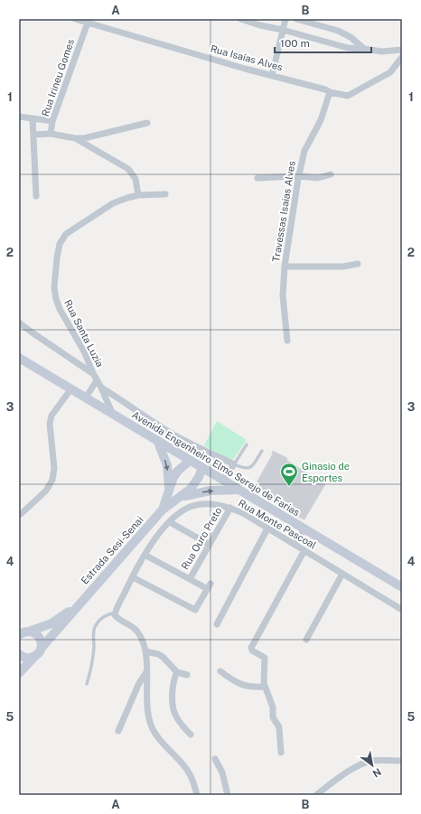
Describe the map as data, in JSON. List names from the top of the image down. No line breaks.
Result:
{"streets":{"main road":["Avenida Engenheiro Elmo Serejo de Farias","Estrada Sesi-Senai"],"street":["Rua Isaías Alves","Rua Irineu Gomes","Travessas Isaias Alves","Rua Santa Luzia","Rua Monte Pascoal","Rua Ouro Preto"]},"crossings":[["Rua Isaías Alves","Rua Irineu Gomes"],["Rua Isaías Alves","Travessas Isaias Alves"],["Rua Santa Luzia","Avenida Engenheiro Elmo Serejo de Farias"],["Avenida Engenheiro Elmo Serejo de Farias","Estrada Sesi-Senai"],["Rua Monte Pascoal","Rua Ouro Preto"]],"places":{"sports":["Ginasio de Esportes"]},"scale_bar":"100 m","north":"bottom right","grid":{"columns":["A","B"],"rows":["1","2","3","4","5"]}}
